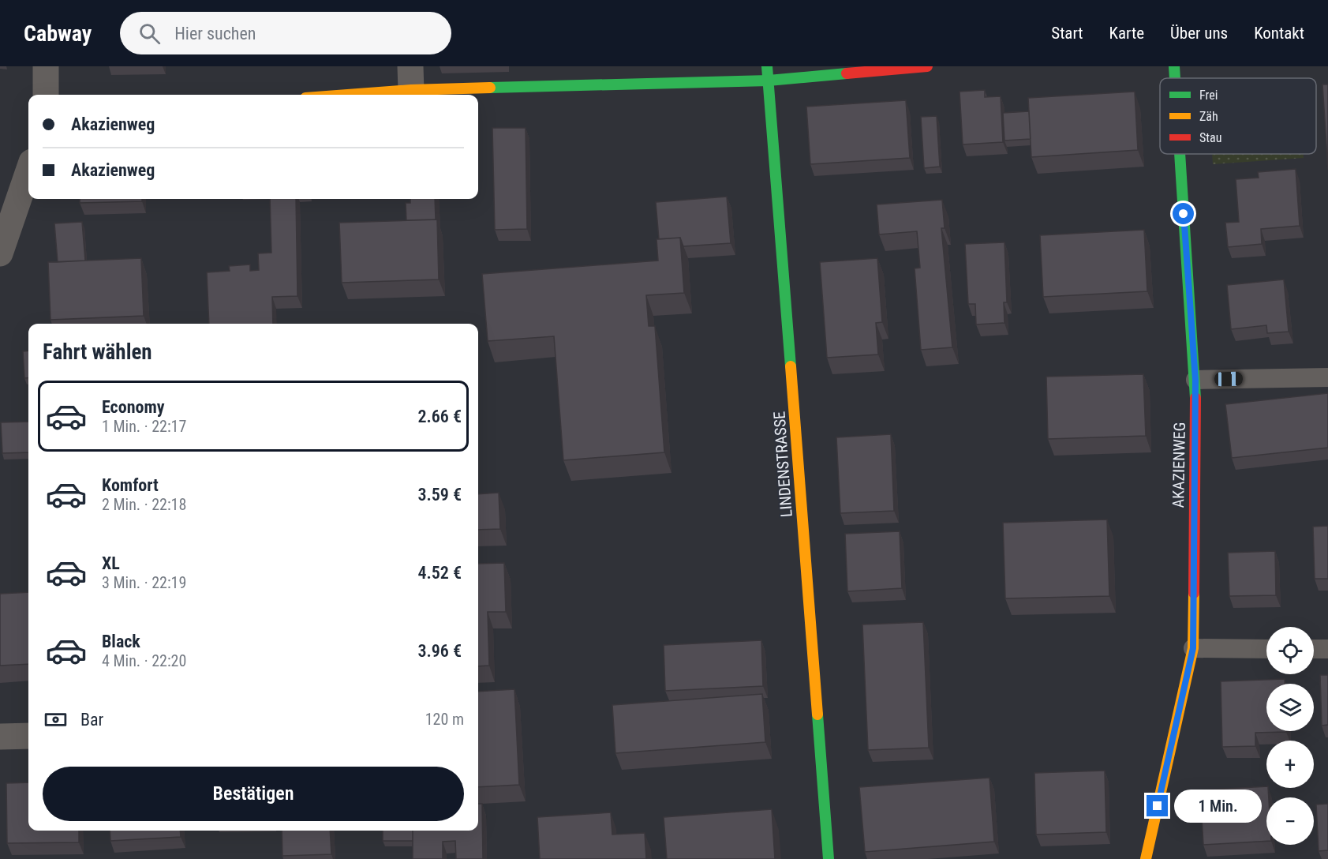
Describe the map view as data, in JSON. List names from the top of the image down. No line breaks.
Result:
{"streets":{"street":["LINDENSTRASSE","AKAZIENWEG"]},"legend":["Frei","Zäh","Stau"],"page":{"header":"Cabway","search":"Hier suchen","nav":["Start","Karte","Über uns","Kontakt"],"banner":["Akazienweg","Akazienweg"],"heading":"Fahrt wählen","list":[{"name":"Economy","note":"1 Min. · 22:17","value":"2.66 €"},{"name":"Komfort","note":"2 Min. · 22:18","value":"3.59 €"},{"name":"XL","note":"3 Min. · 22:19","value":"4.52 €"},{"name":"Black","note":"4 Min. · 22:20","value":"3.96 €"}],"map_buttons":["+","−"],"pay":["Bar","120 m"],"buttons":"Bestätigen","bubble":"1 Min."}}
